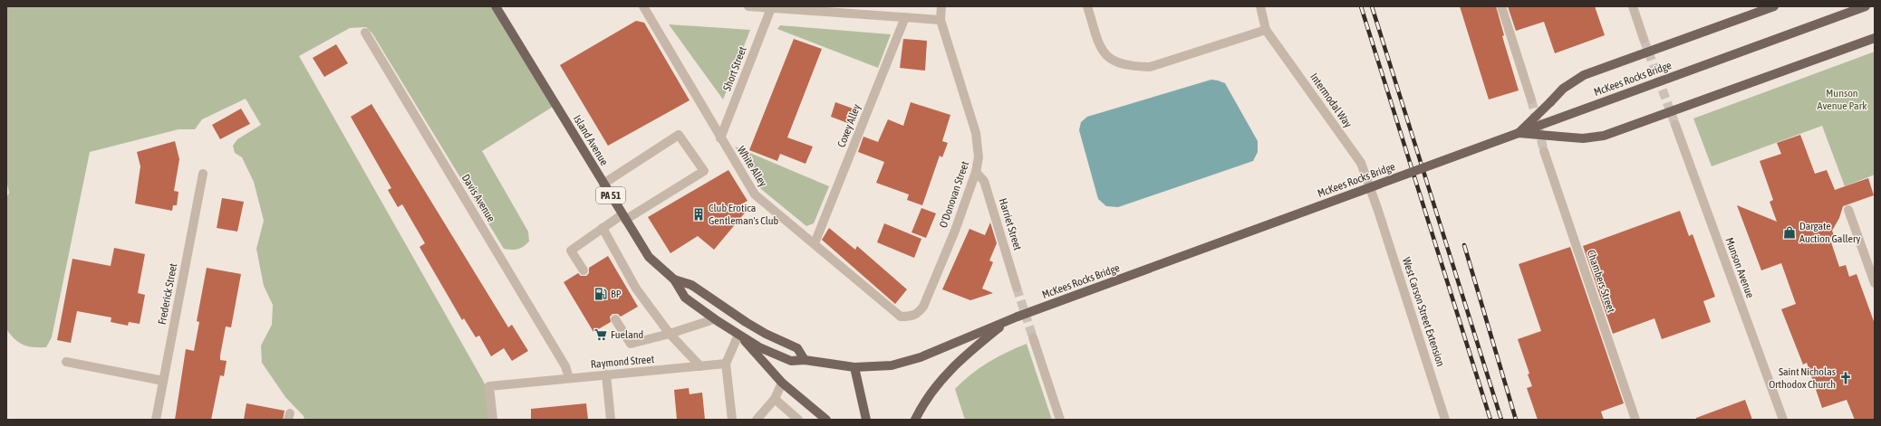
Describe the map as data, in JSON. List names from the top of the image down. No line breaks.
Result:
{"streets":{"main road":["McKees Rocks Bridge","Island Avenue","PA 51"],"street":["Short Street","Intermodal Way","Coxey Alley","White Alley","O'Donovan Street","Davis Avenue","Harriet Street","Munson Avenue","Chambers Street","Frederick Street","West Carson Street Extension","Raymond Street"]},"crossings":[["Short Street","White Alley"],["McKees Rocks Bridge","Island Avenue"],["Intermodal Way","West Carson Street Extension"],["Coxey Alley","White Alley"],["White Alley","O'Donovan Street"],["O'Donovan Street","Harriet Street"],["Davis Avenue","Raymond Street"]],"parks":["Munson Avenue Park"],"places":{"building":["Club Erotica Gentleman's Club"],"shop":["Dargate Auction Gallery"],"fuel station":["BP"],"supermarket":["Fueland"],"church":["Saint Nicholas Orthodox Church"]}}
